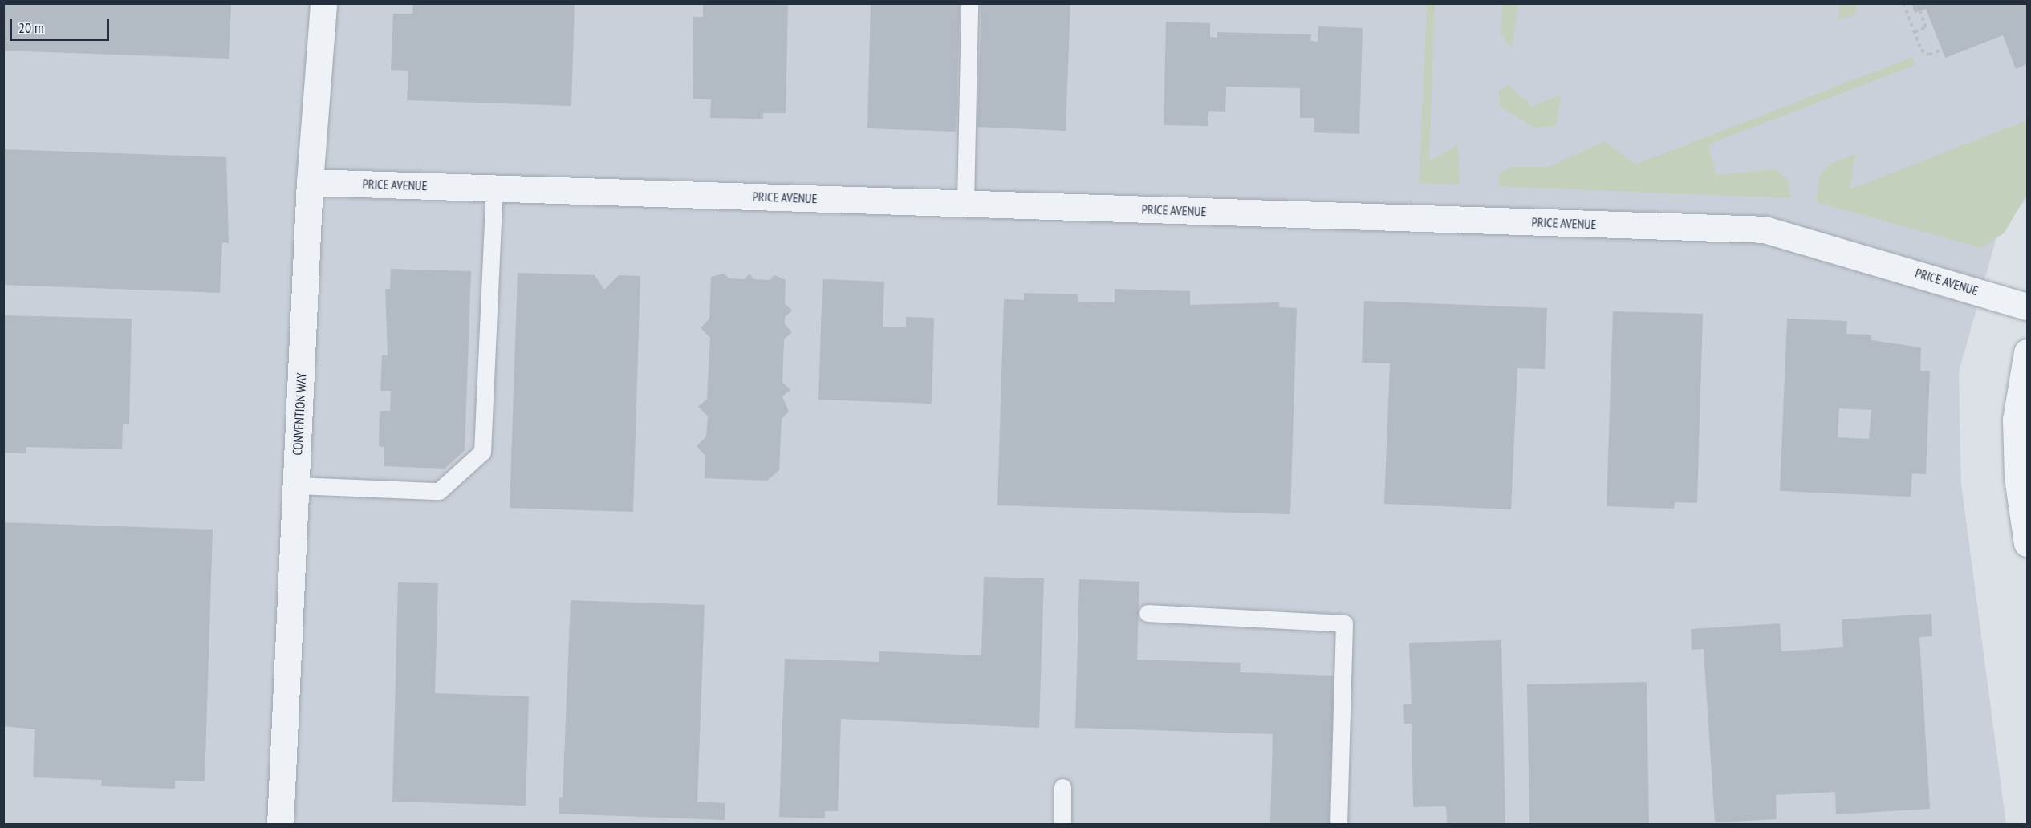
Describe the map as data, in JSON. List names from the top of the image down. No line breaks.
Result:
{"streets":{"street":["PRICE AVENUE","CONVENTION WAY"]},"crossings":[["PRICE AVENUE","CONVENTION WAY"]],"scale_bar":"20 m"}
